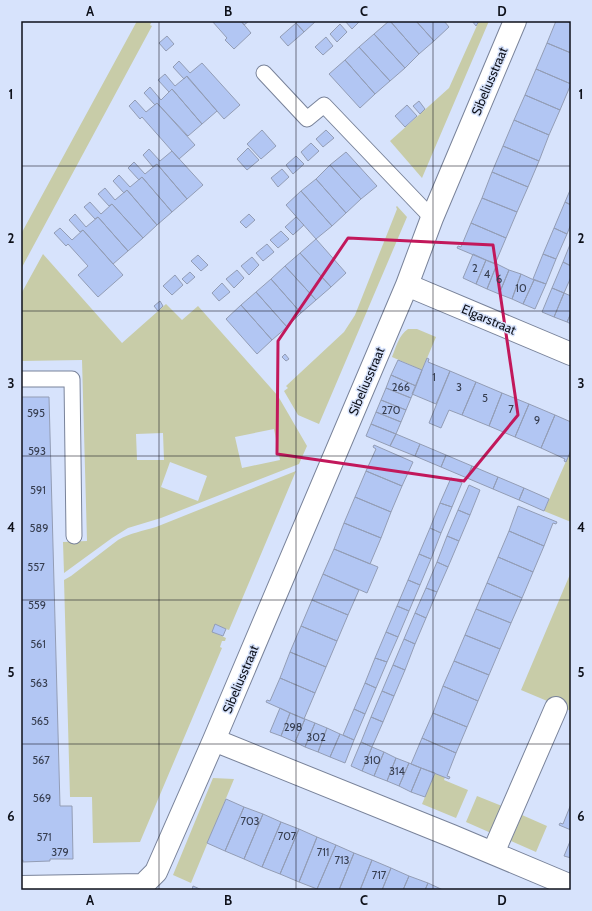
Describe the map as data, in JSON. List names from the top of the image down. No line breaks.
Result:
{"streets":{"street":["Sibeliusstraat","Elgarstraat"]},"crossings":[["Sibeliusstraat","Elgarstraat"]],"house_numbers":["2","4","6","10","1","266","3","5","7","270","595","9","593","591","589","557","559","561","563","565","298","302","567","310","314","569","703","707","571","379","711","713","717"],"grid":{"columns":["A","B","C","D"],"rows":["1","2","3","4","5","6"]}}
